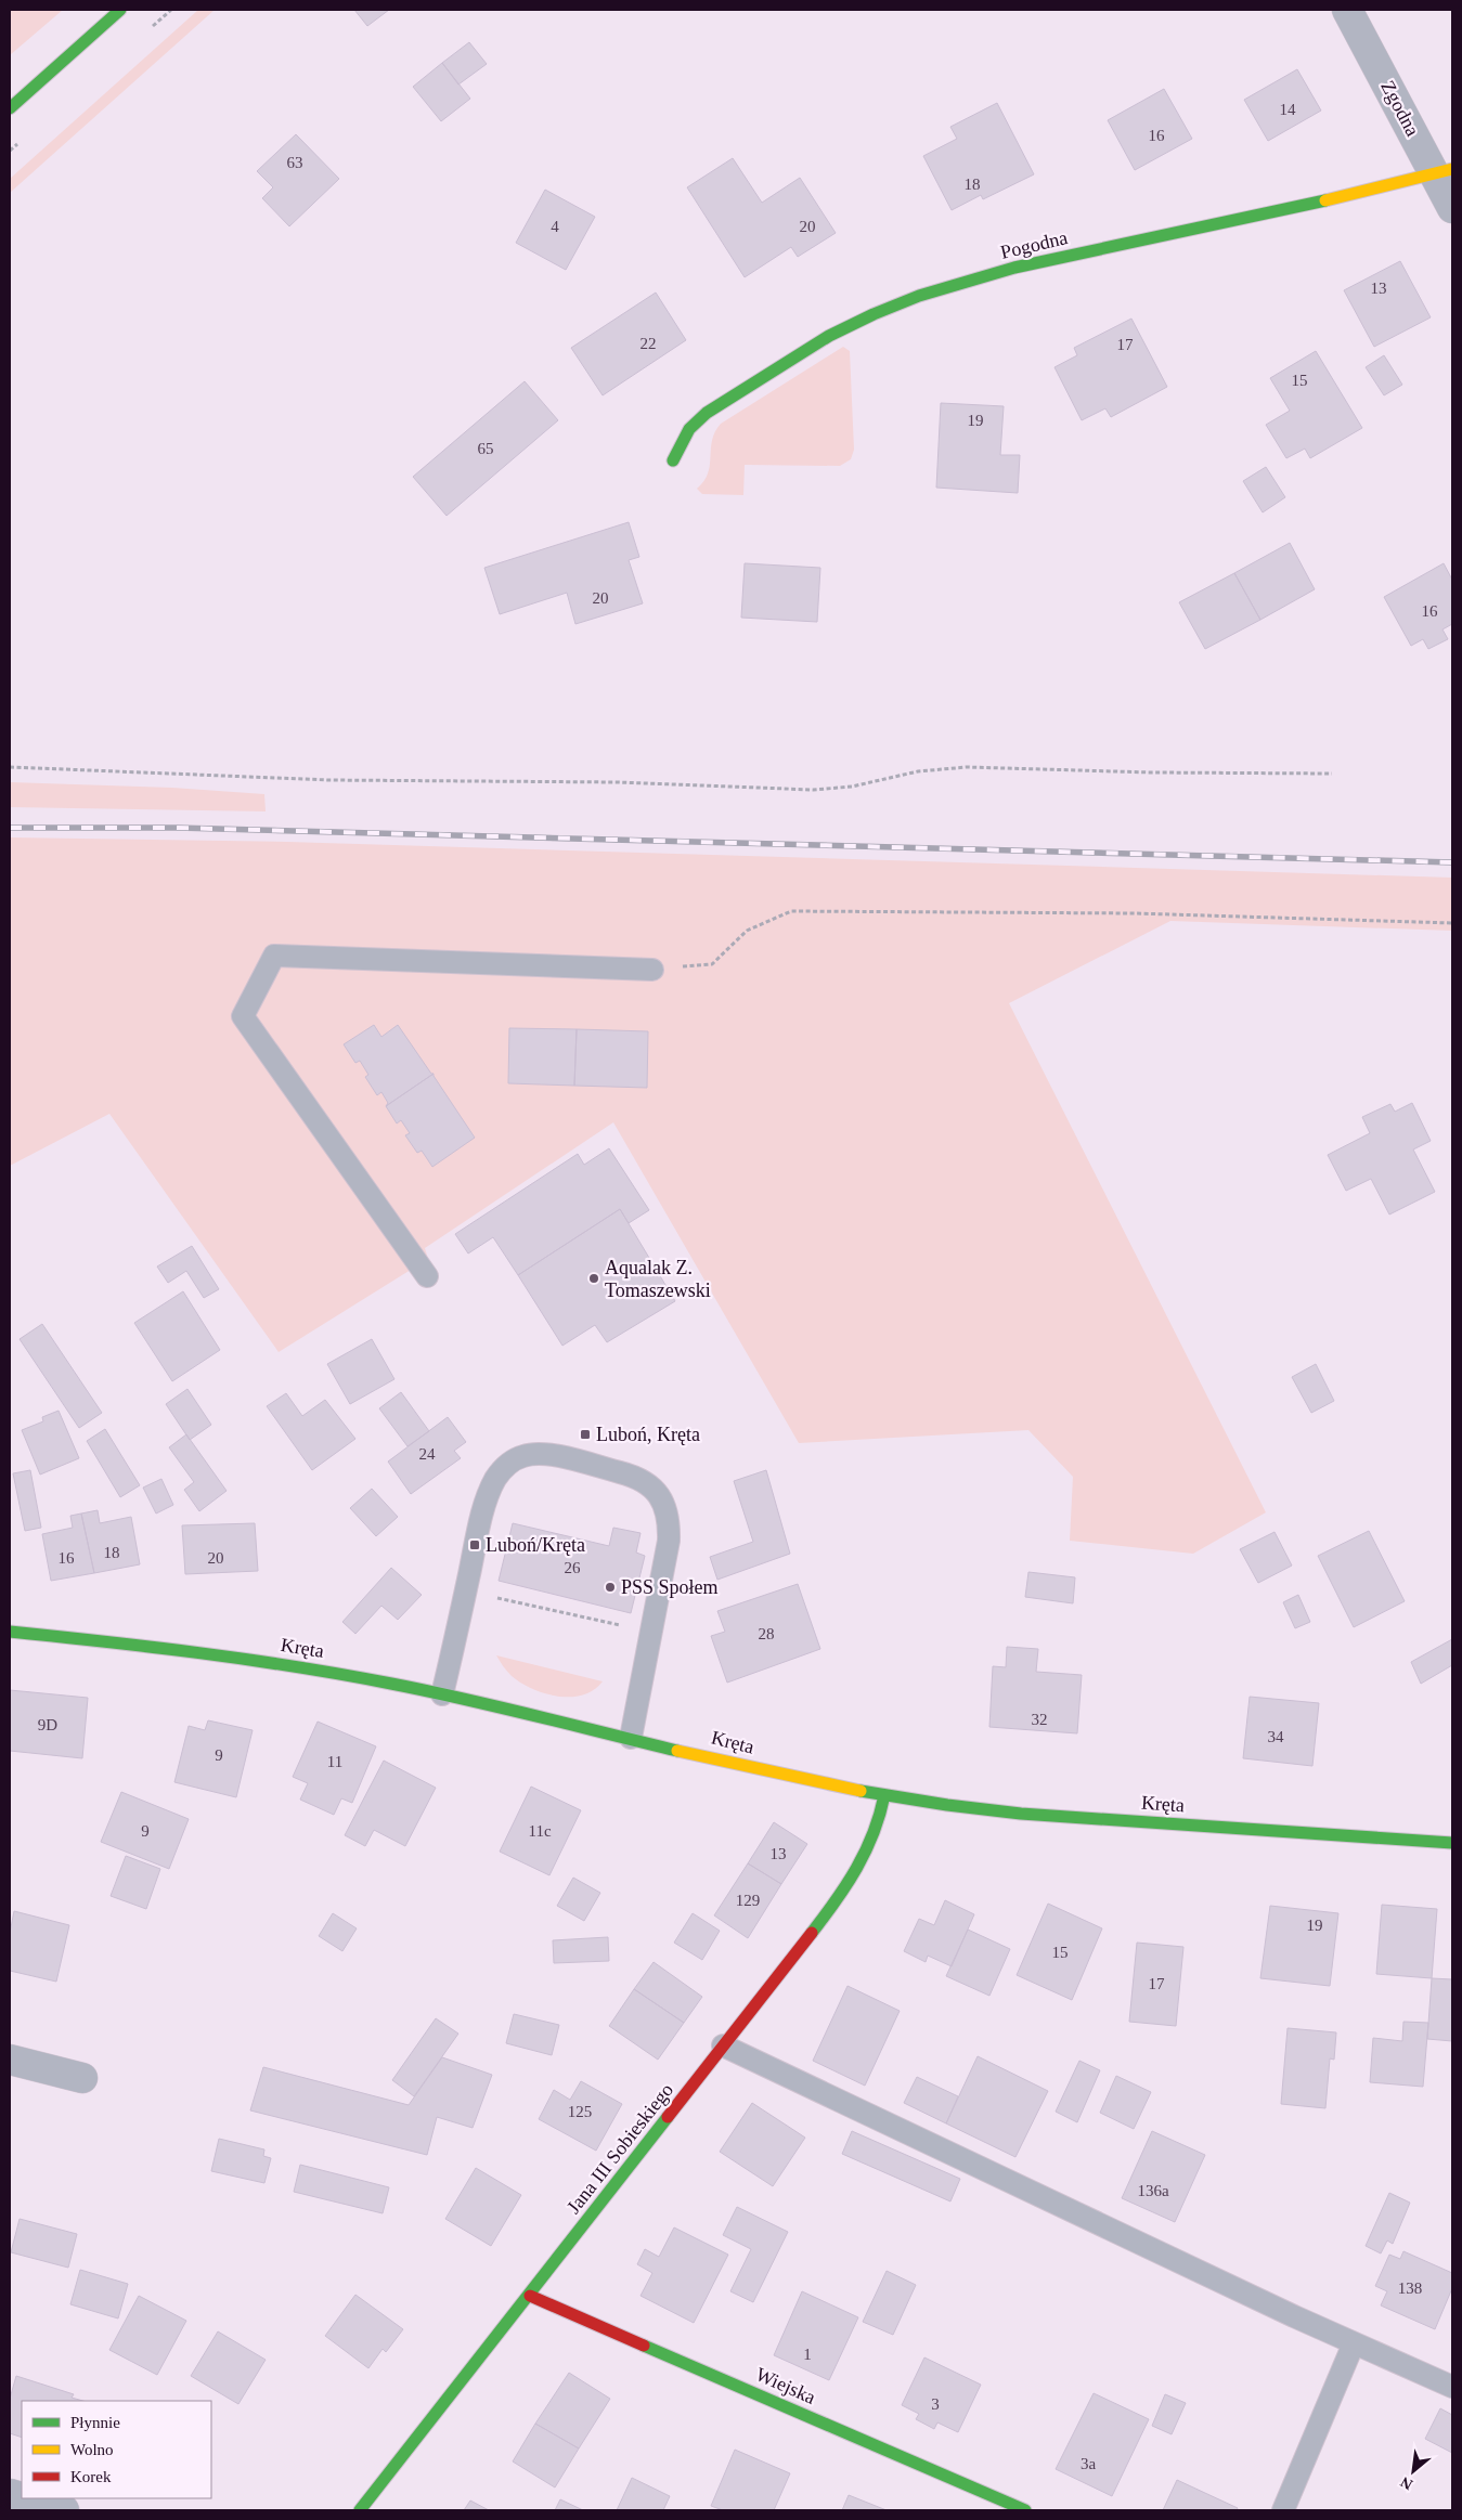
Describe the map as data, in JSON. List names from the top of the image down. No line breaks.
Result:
{"streets":{"street":["Zgodna","Pogodna","Kręta","Jana III Sobieskiego","Wiejska"]},"crossings":[["Zgodna","Pogodna"],["Kręta","Jana III Sobieskiego"],["Jana III Sobieskiego","Wiejska"]],"places":{"other":["Aqualak Z. Tomaszewski","PSS Społem"],"transit":["Luboń, Kręta","Luboń/Kręta"]},"house_numbers":["14","16","63","18","4","20","13","22","17","15","19","65","20","16","24","18","16","20","26","28","32","9D","34","9","11","9","11c","13","129","19","15","17","125","136a","138","1","3","3a"],"legend":["Płynnie","Wolno","Korek"],"north":"bottom left"}
